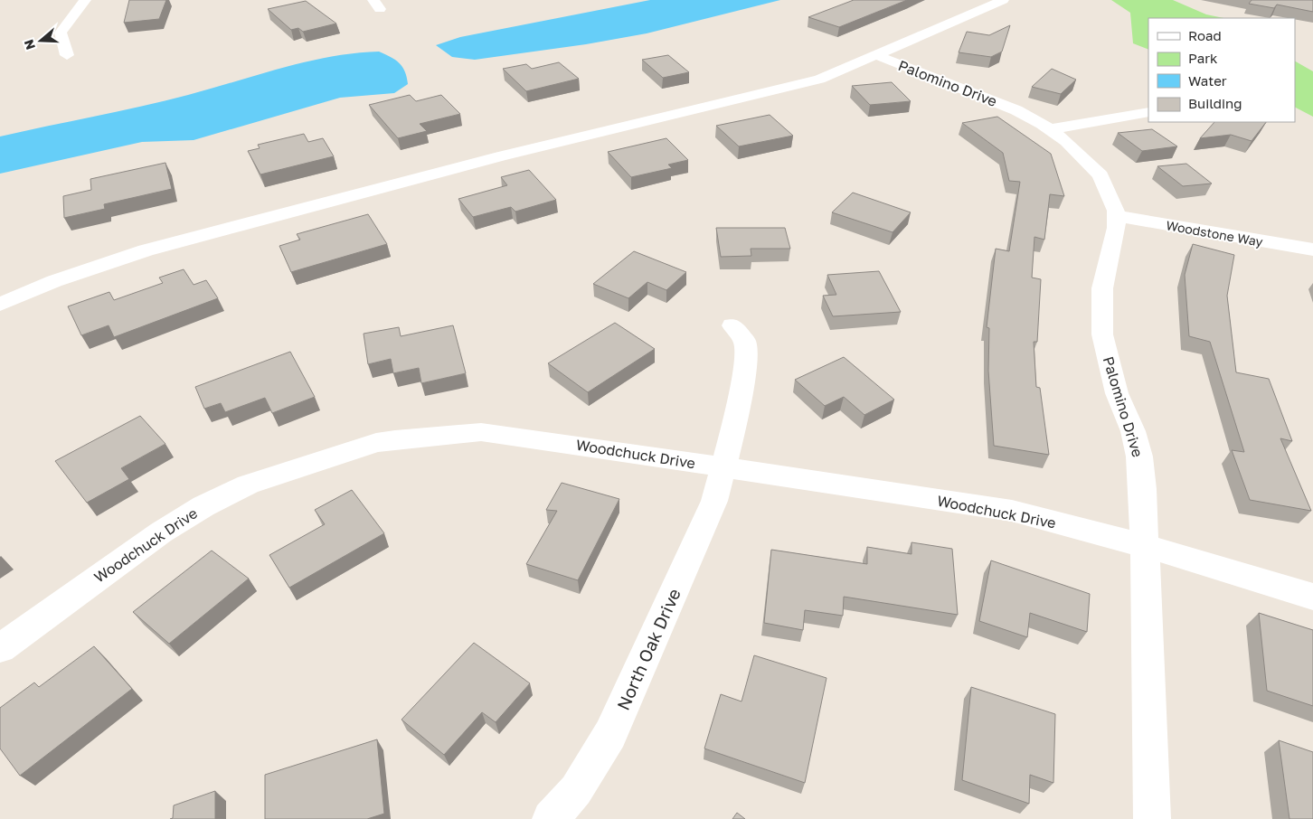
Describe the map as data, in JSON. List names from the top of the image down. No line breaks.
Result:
{"streets":{"street":["Palomino Drive","Woodstone Way","Woodchuck Drive","North Oak Drive"]},"crossings":[["Palomino Drive","Woodstone Way"],["Palomino Drive","Woodchuck Drive"],["Woodchuck Drive","North Oak Drive"]],"legend":["Road","Park","Water","Building"],"north":"left"}
